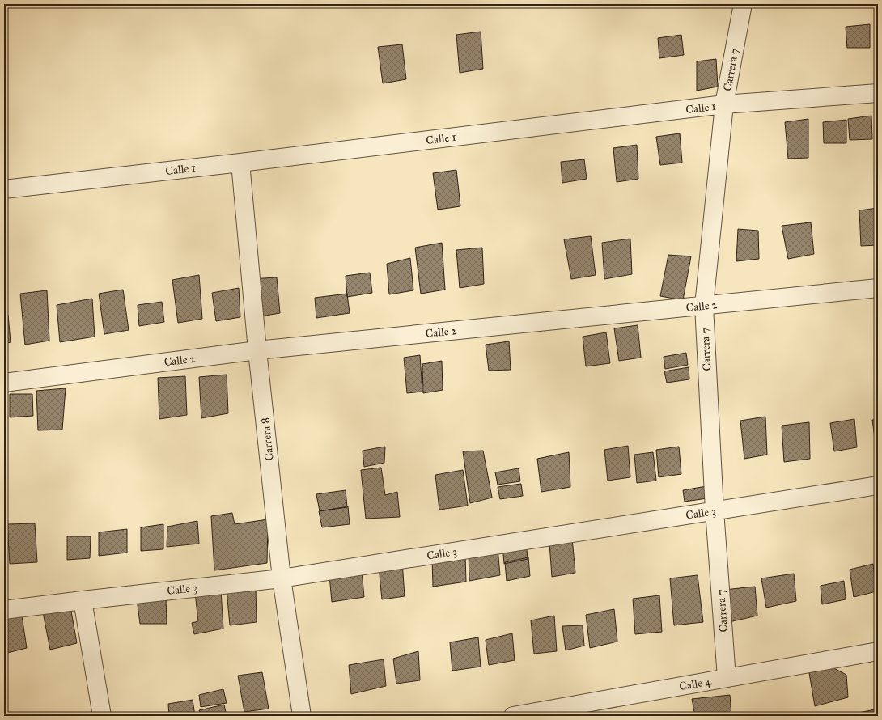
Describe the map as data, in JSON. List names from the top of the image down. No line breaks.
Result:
{"streets":{"street":["Carrera 7","Calle 1","Calle 2","Carrera 8","Calle 3","Calle 4"]},"crossings":[["Carrera 7","Calle 1"],["Carrera 7","Calle 2"],["Carrera 7","Calle 3"],["Carrera 7","Calle 4"],["Calle 1","Carrera 8"],["Calle 2","Carrera 8"],["Carrera 8","Calle 3"]]}
